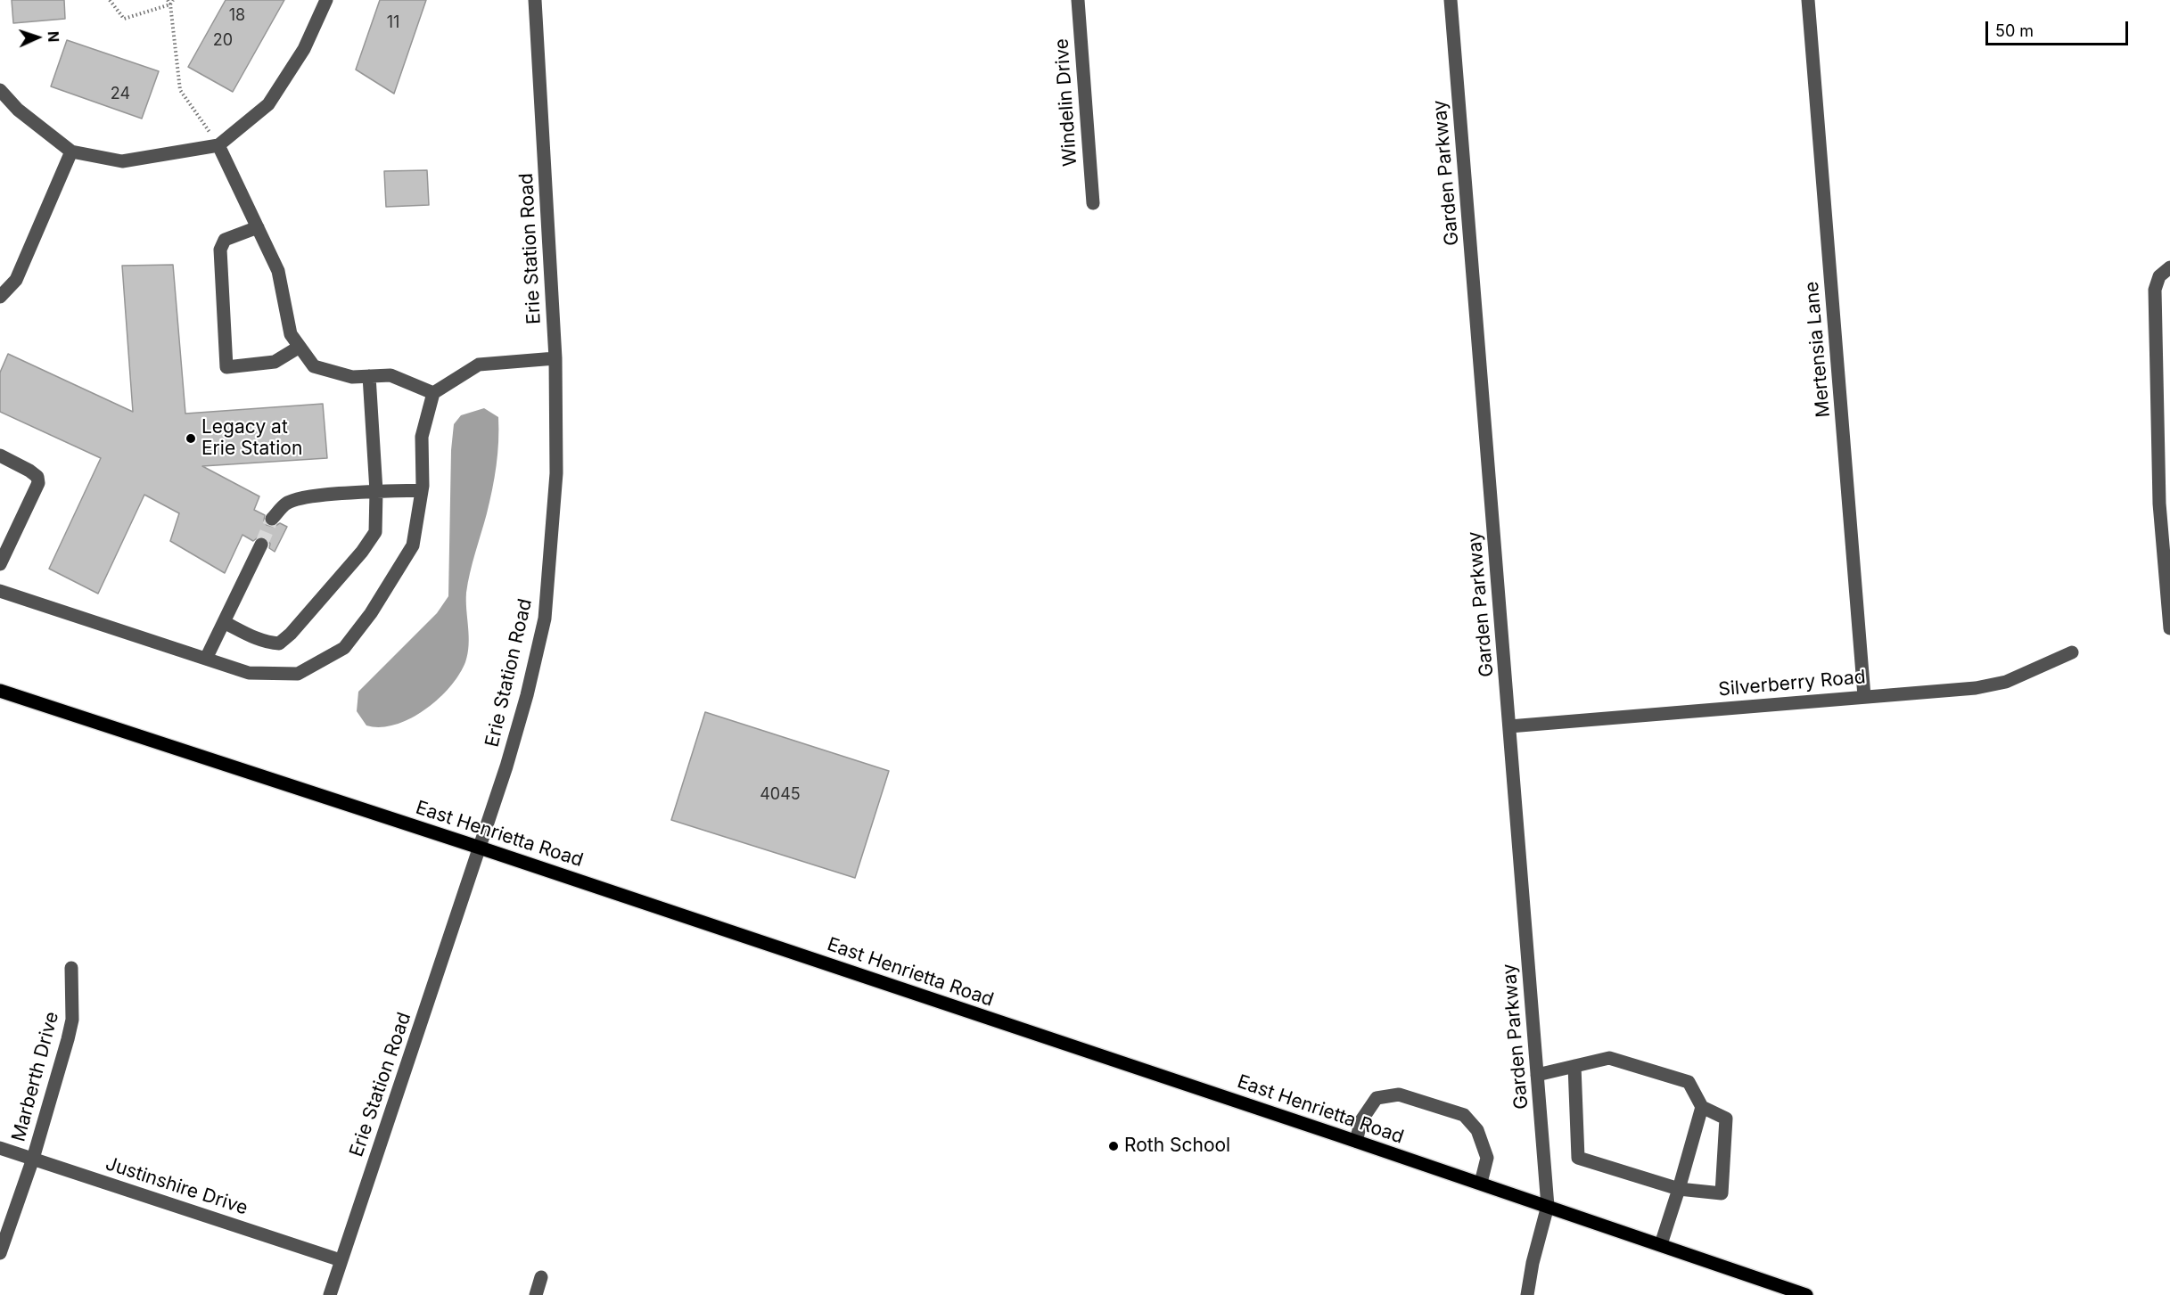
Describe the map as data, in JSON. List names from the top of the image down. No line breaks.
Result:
{"streets":{"main road":["East Henrietta Road"],"street":["Windelin Drive","Garden Parkway","Erie Station Road","Mertensia Lane","Silverberry Road","Marberth Drive","Justinshire Drive"]},"crossings":[["Garden Parkway","Silverberry Road"],["Garden Parkway","East Henrietta Road"],["Erie Station Road","East Henrietta Road"],["Erie Station Road","Justinshire Drive"],["Mertensia Lane","Silverberry Road"],["Marberth Drive","Justinshire Drive"]],"places":["Legacy at Erie Station","Roth School"],"house_numbers":["18","11","20","24","4045"],"scale_bar":"50 m","north":"right"}
